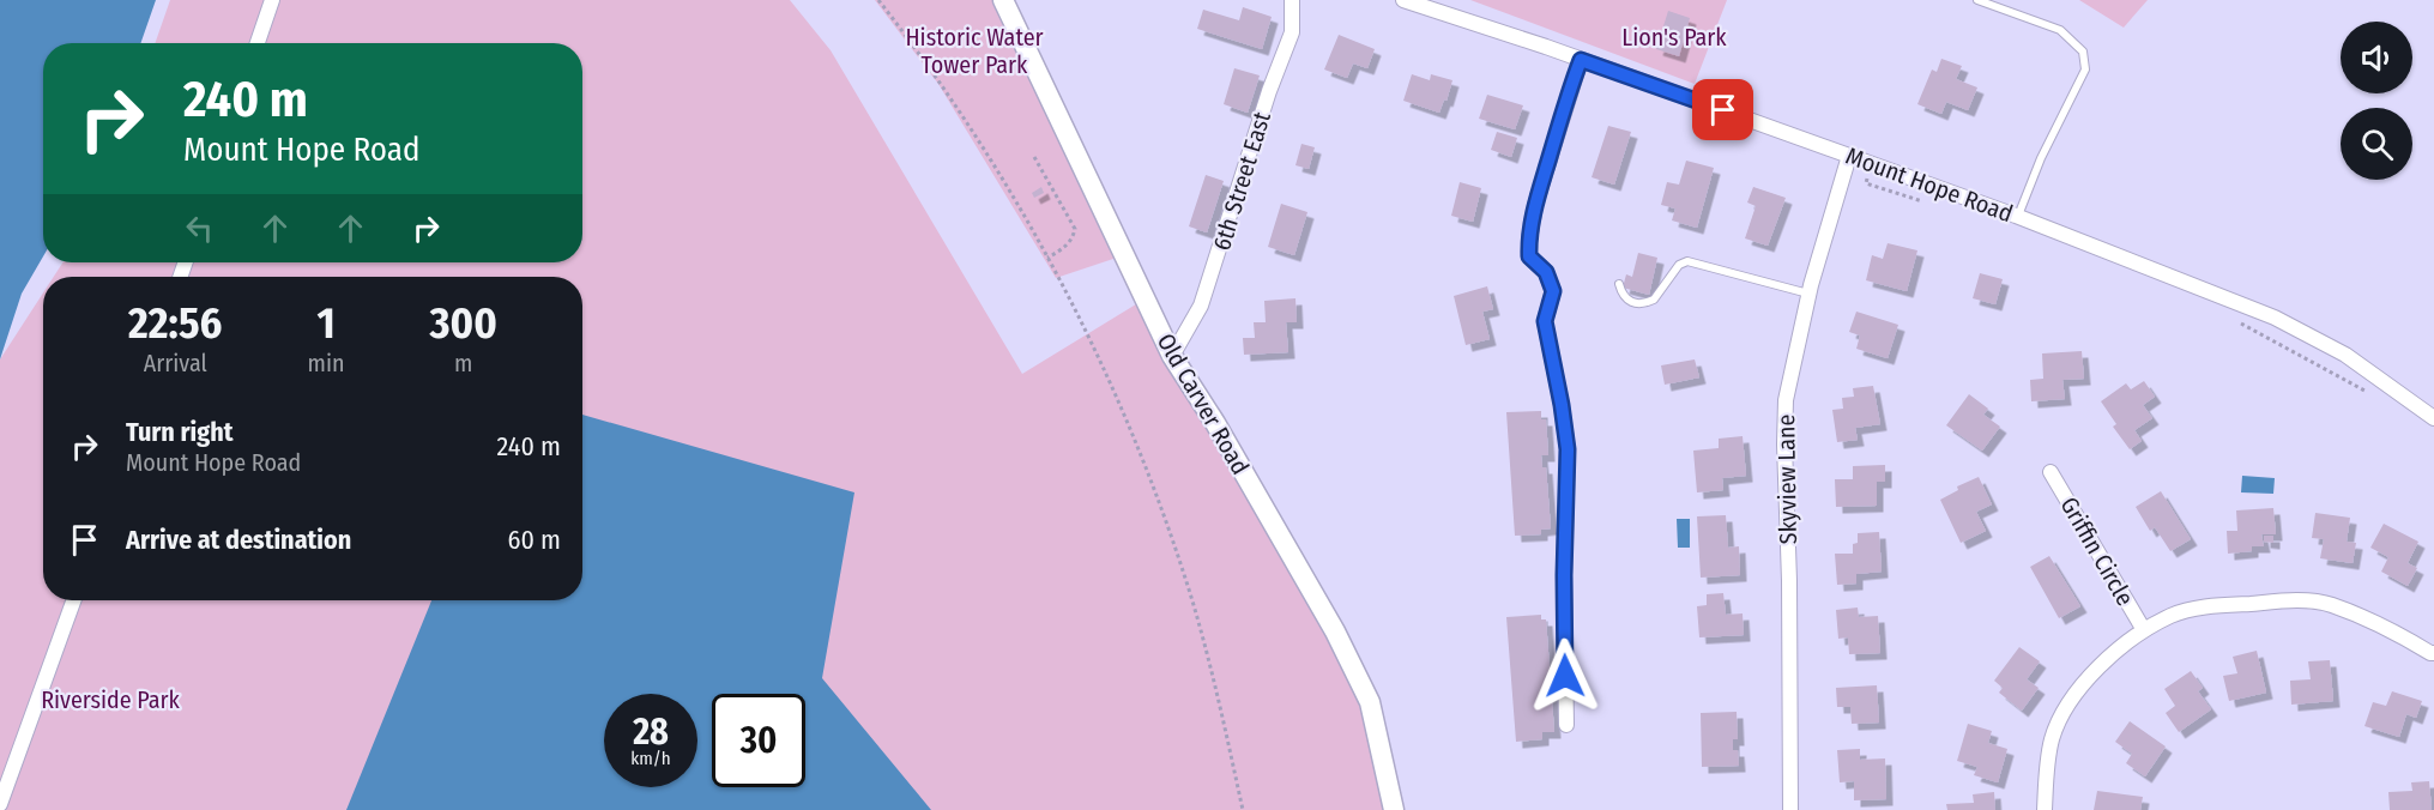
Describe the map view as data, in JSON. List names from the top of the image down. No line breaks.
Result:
{"streets":{"street":["6th Street East","Mount Hope Road","Old Carver Road","Skyview Lane","Griffin Circle"]},"crossings":[["6th Street East","Old Carver Road"],["Mount Hope Road","Skyview Lane"]],"parks":["Historic Water Tower Park","Lion's Park","Riverside Park"],"page":{"turn":["240 m","Mount Hope Road"],"eta":["22:56","Arrival","1","min","300","m"],"list":[{"name":"Turn right","note":"Mount Hope Road","value":"240 m"},{"name":"Arrive at destination","value":"60 m"}],"speed":"28 km/h","limit":"30"}}
